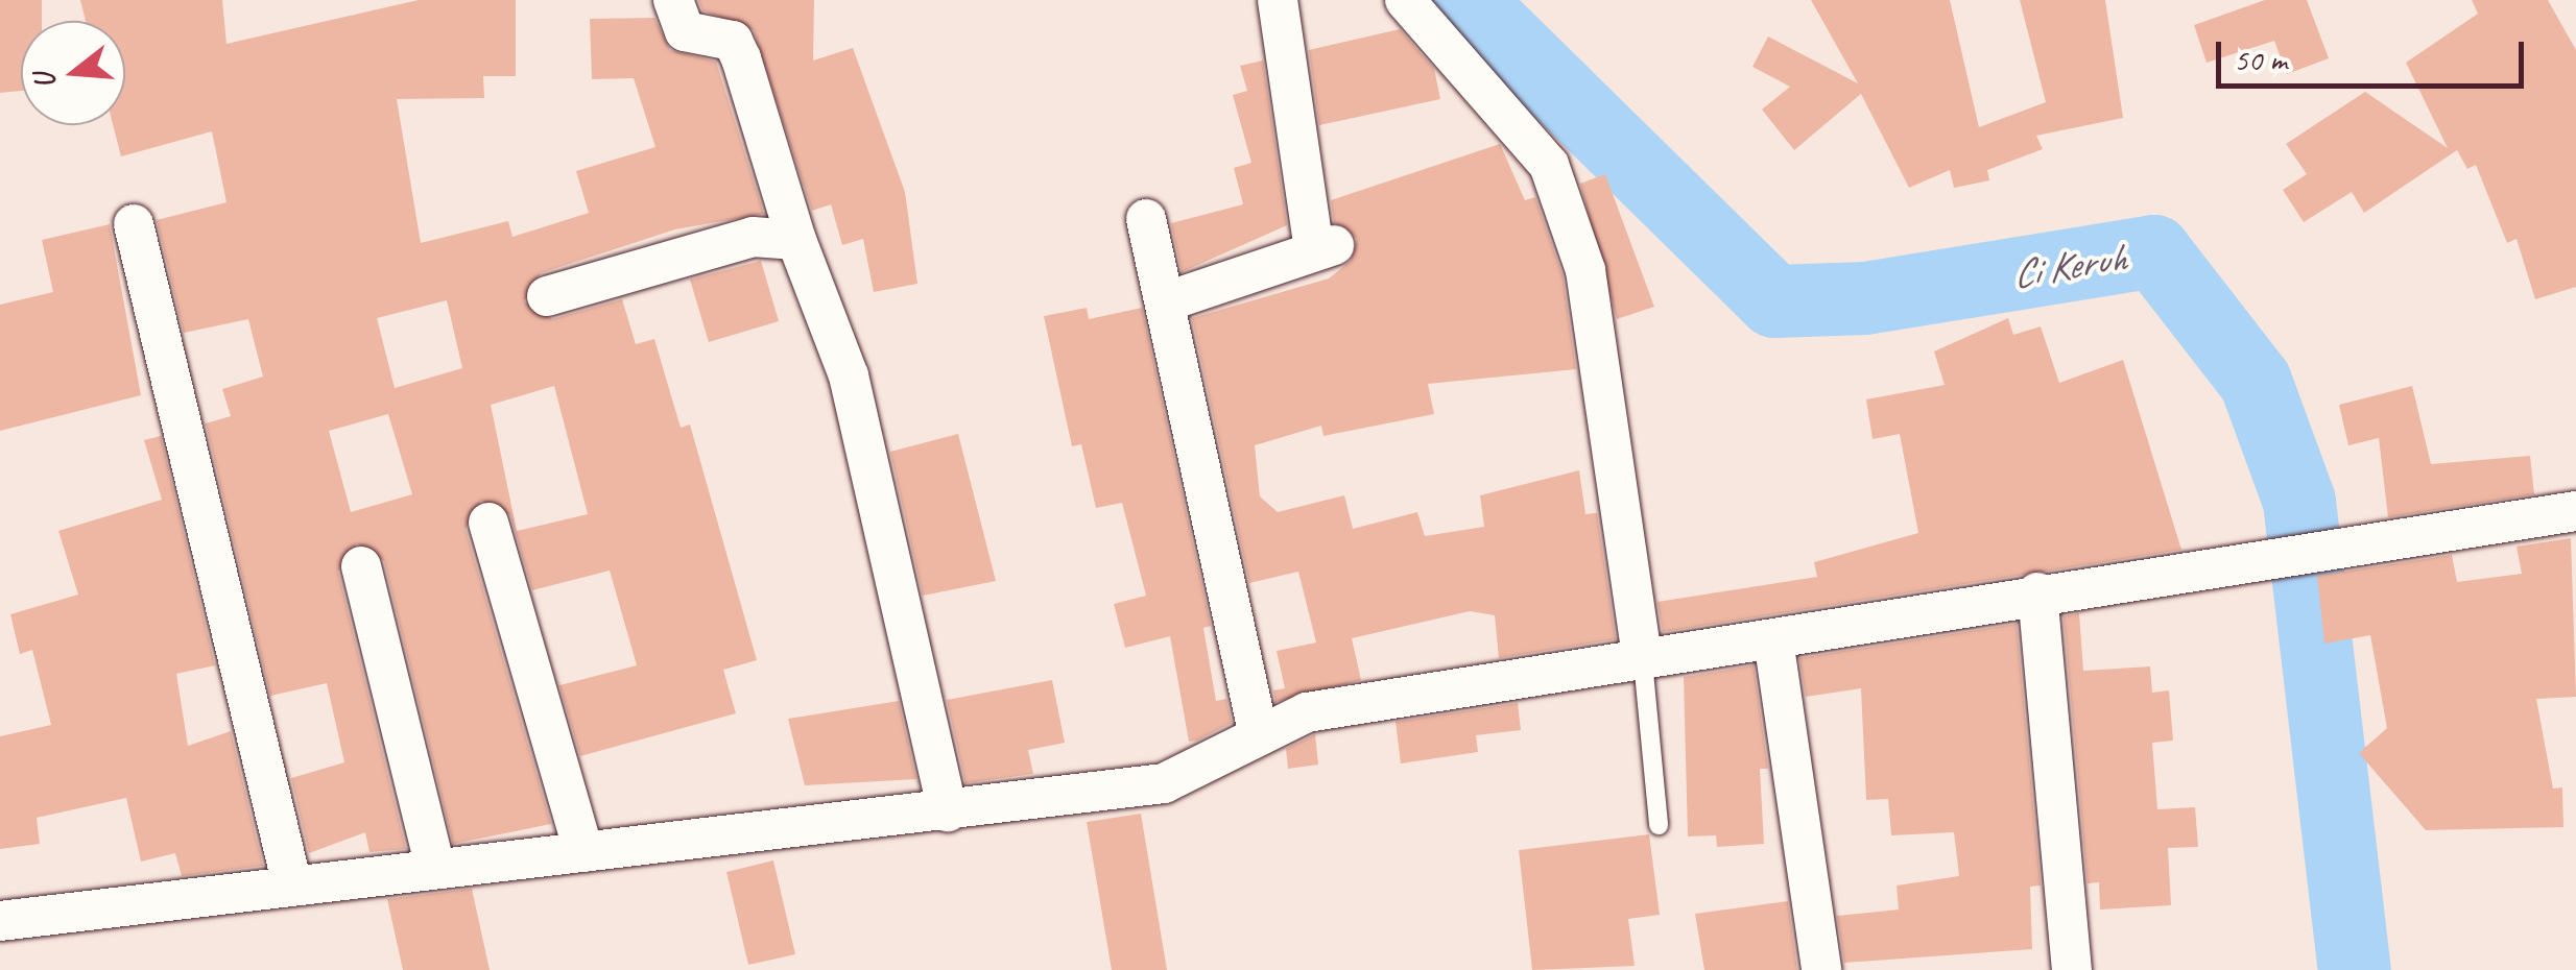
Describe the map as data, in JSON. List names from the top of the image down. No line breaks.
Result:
{"water":["Ci Keruh"],"scale_bar":"50 m","north":"left"}
